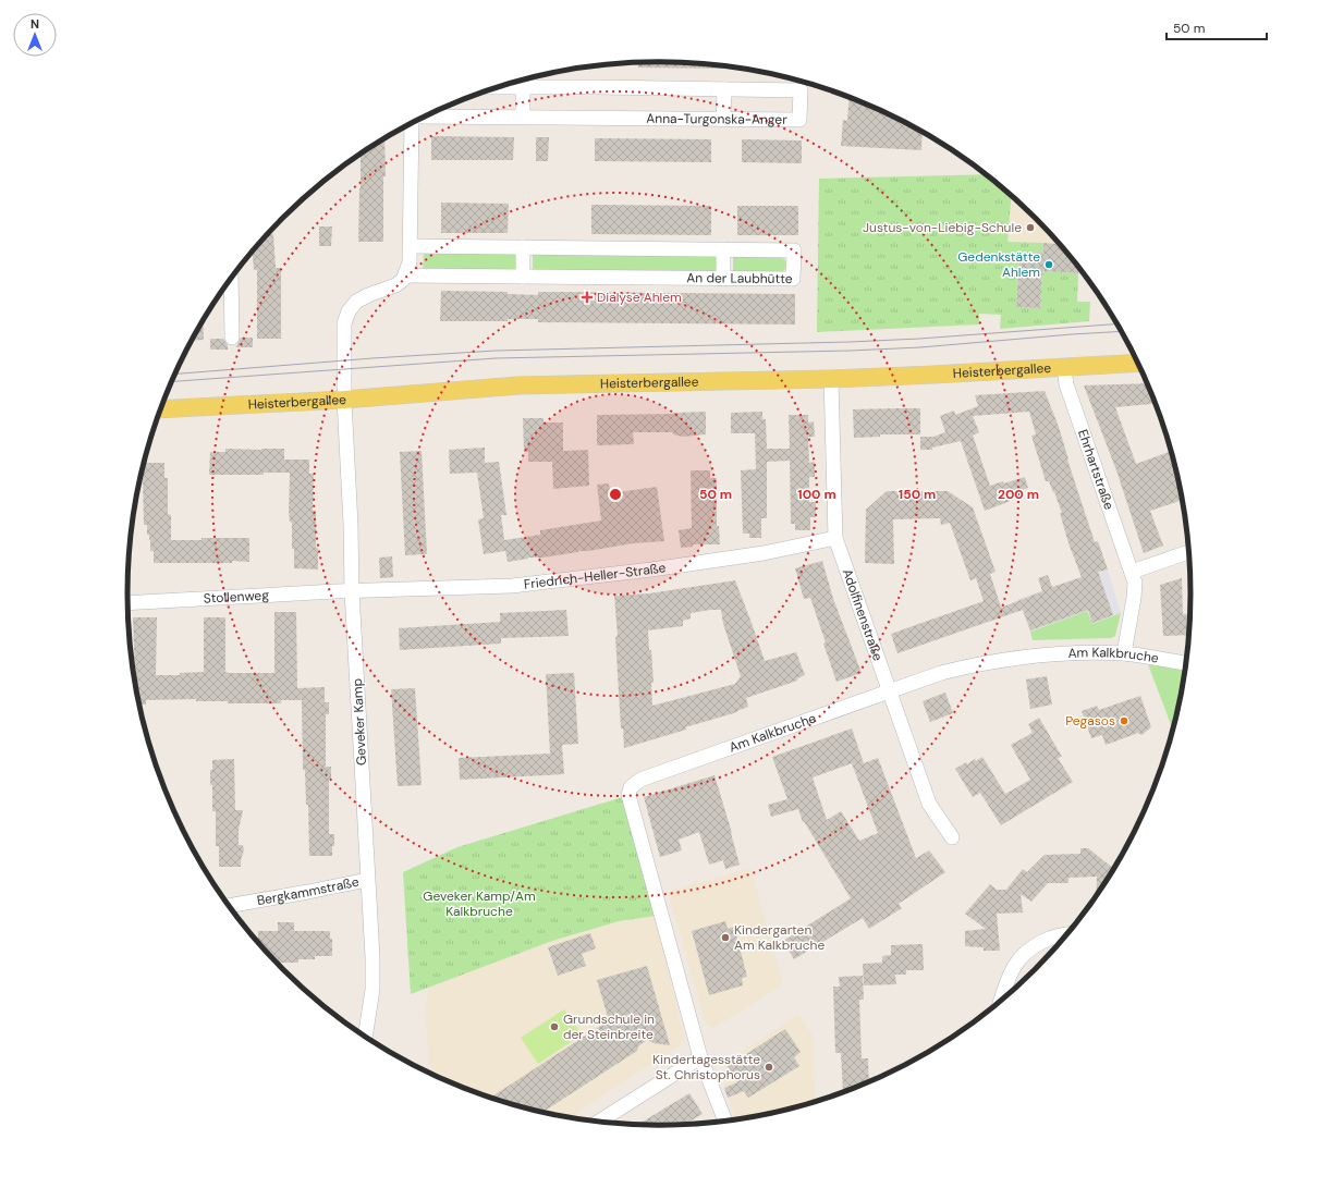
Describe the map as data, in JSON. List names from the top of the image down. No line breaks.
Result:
{"streets":{"main road":["Heisterbergallee"],"street":["Anna-Turgonska-Anger","An der Laubhütte","Ehrhartstraße","Friedrich-Heller-Straße","Stollenweg","Adolfinenstraße","Am Kalkbruche","Geveker Kamp","Bergkammstraße"]},"crossings":[["An der Laubhütte","Geveker Kamp"],["Heisterbergallee","Ehrhartstraße"],["Heisterbergallee","Adolfinenstraße"],["Heisterbergallee","Geveker Kamp"],["Ehrhartstraße","Am Kalkbruche"],["Friedrich-Heller-Straße","Stollenweg"],["Friedrich-Heller-Straße","Adolfinenstraße"],["Friedrich-Heller-Straße","Geveker Kamp"],["Stollenweg","Geveker Kamp"],["Adolfinenstraße","Am Kalkbruche"],["Geveker Kamp","Bergkammstraße"]],"parks":["Geveker Kamp/Am Kalkbruche"],"places":{"other":["Justus-von-Liebig-Schule","Gedenkstätte Ahlem","Pegasos","Kindergarten Am Kalkbruche","Grundschule in der Steinbreite","Kindertagesstätte St. Christophorus"],"health":["Dialyse Ahlem"]},"scale_bar":"50 m","north":"top","rings":["50 m","100 m","150 m","200 m"]}
